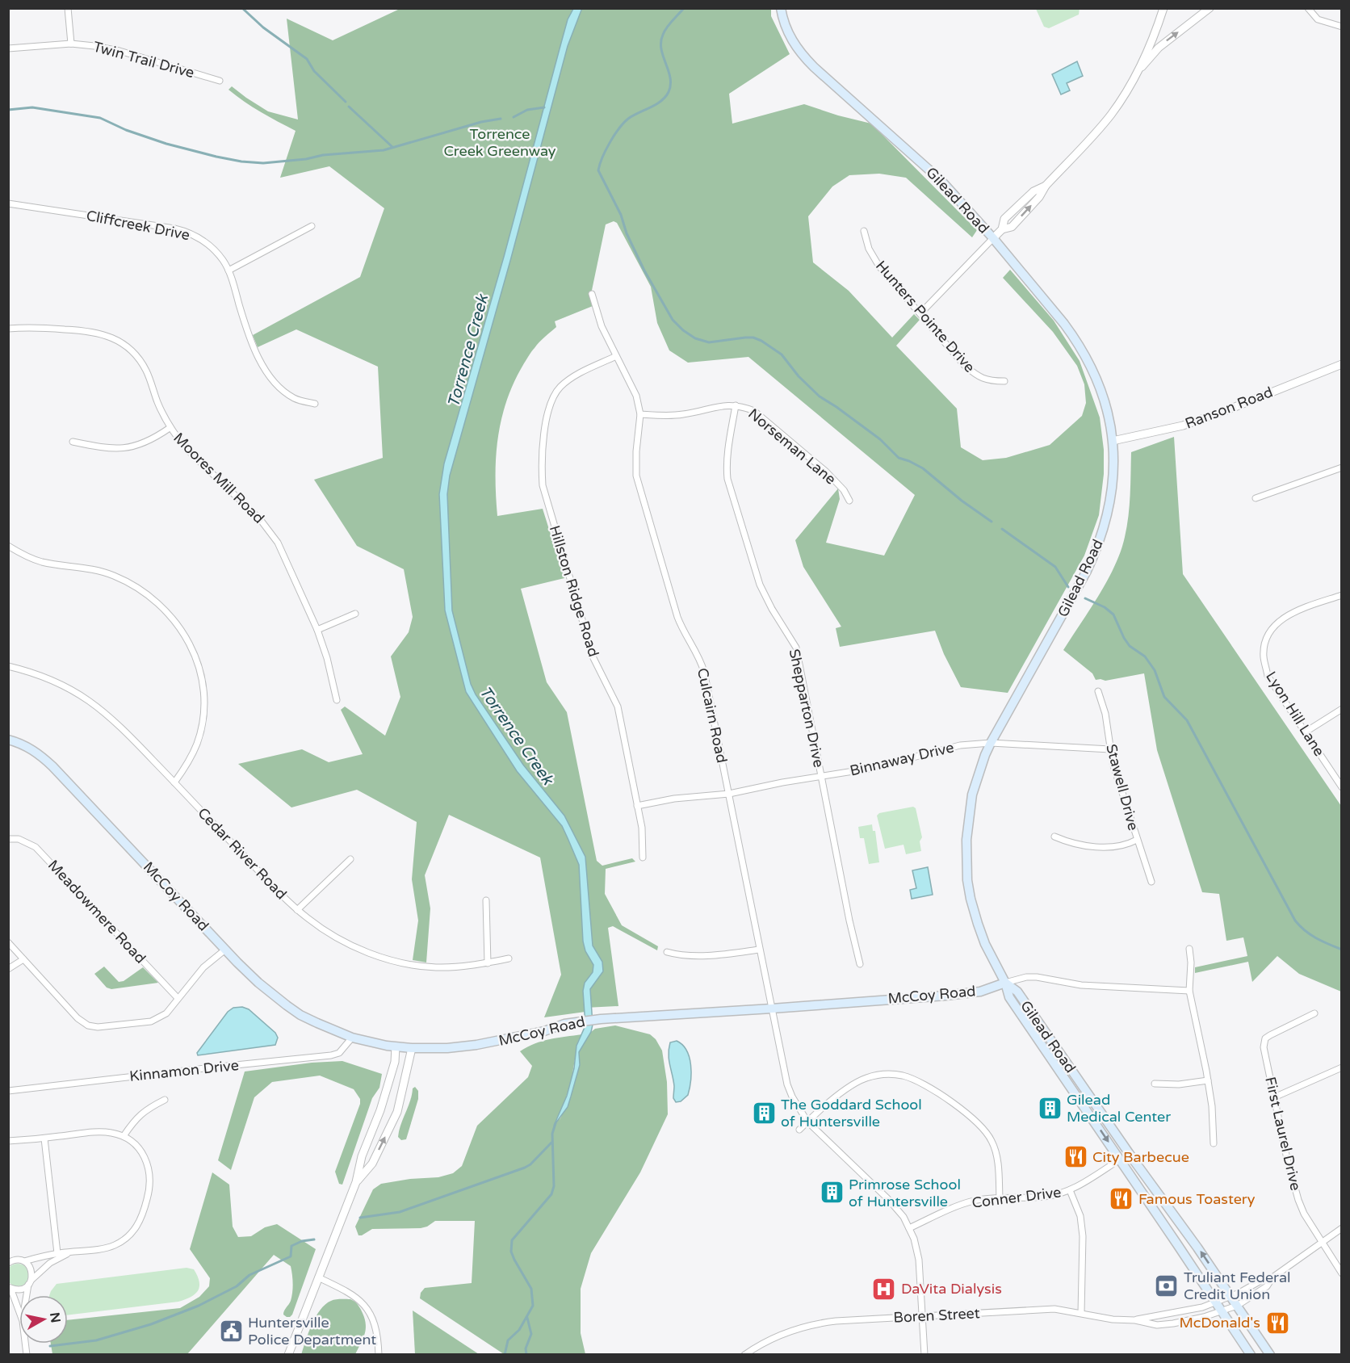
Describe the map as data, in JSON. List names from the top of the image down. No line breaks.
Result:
{"streets":{"main road":["Gilead Road","McCoy Road"],"street":["Twin Trail Drive","Cliffcreek Drive","Hunters Pointe Drive","Ranson Road","Norseman Lane","Moores Mill Road","Hillston Ridge Road","Shepparton Drive","Lyon Hill Lane","Culcairn Road","Binnaway Drive","Stawell Drive","Cedar River Road","Meadowmere Road","Kinnamon Drive","First Laurel Drive","Conner Drive","Boren Street"]},"crossings":[["Gilead Road","Ranson Road"],["Gilead Road","Binnaway Drive"],["Gilead Road","McCoy Road"],["Gilead Road","Conner Drive"],["Gilead Road","Boren Street"],["Norseman Lane","Shepparton Drive"],["Norseman Lane","Culcairn Road"],["Hillston Ridge Road","Culcairn Road"],["Hillston Ridge Road","Binnaway Drive"],["Shepparton Drive","Binnaway Drive"],["Culcairn Road","Binnaway Drive"],["Culcairn Road","McCoy Road"],["Culcairn Road","Conner Drive"],["Culcairn Road","Boren Street"],["Binnaway Drive","Stawell Drive"],["McCoy Road","Kinnamon Drive"],["First Laurel Drive","Boren Street"]],"water":["Torrence Creek"],"parks":["Torrence Creek Greenway"],"places":{"building":["Gilead Medical Center","The Goddard School of Huntersville","Primrose School of Huntersville"],"restaurant":["City Barbecue","Famous Toastery","McDonald's"],"bank":["Truliant Federal Credit Union"],"hospital":["DaVita Dialysis"],"public building":["Huntersville Police Department"]},"north":"right"}
